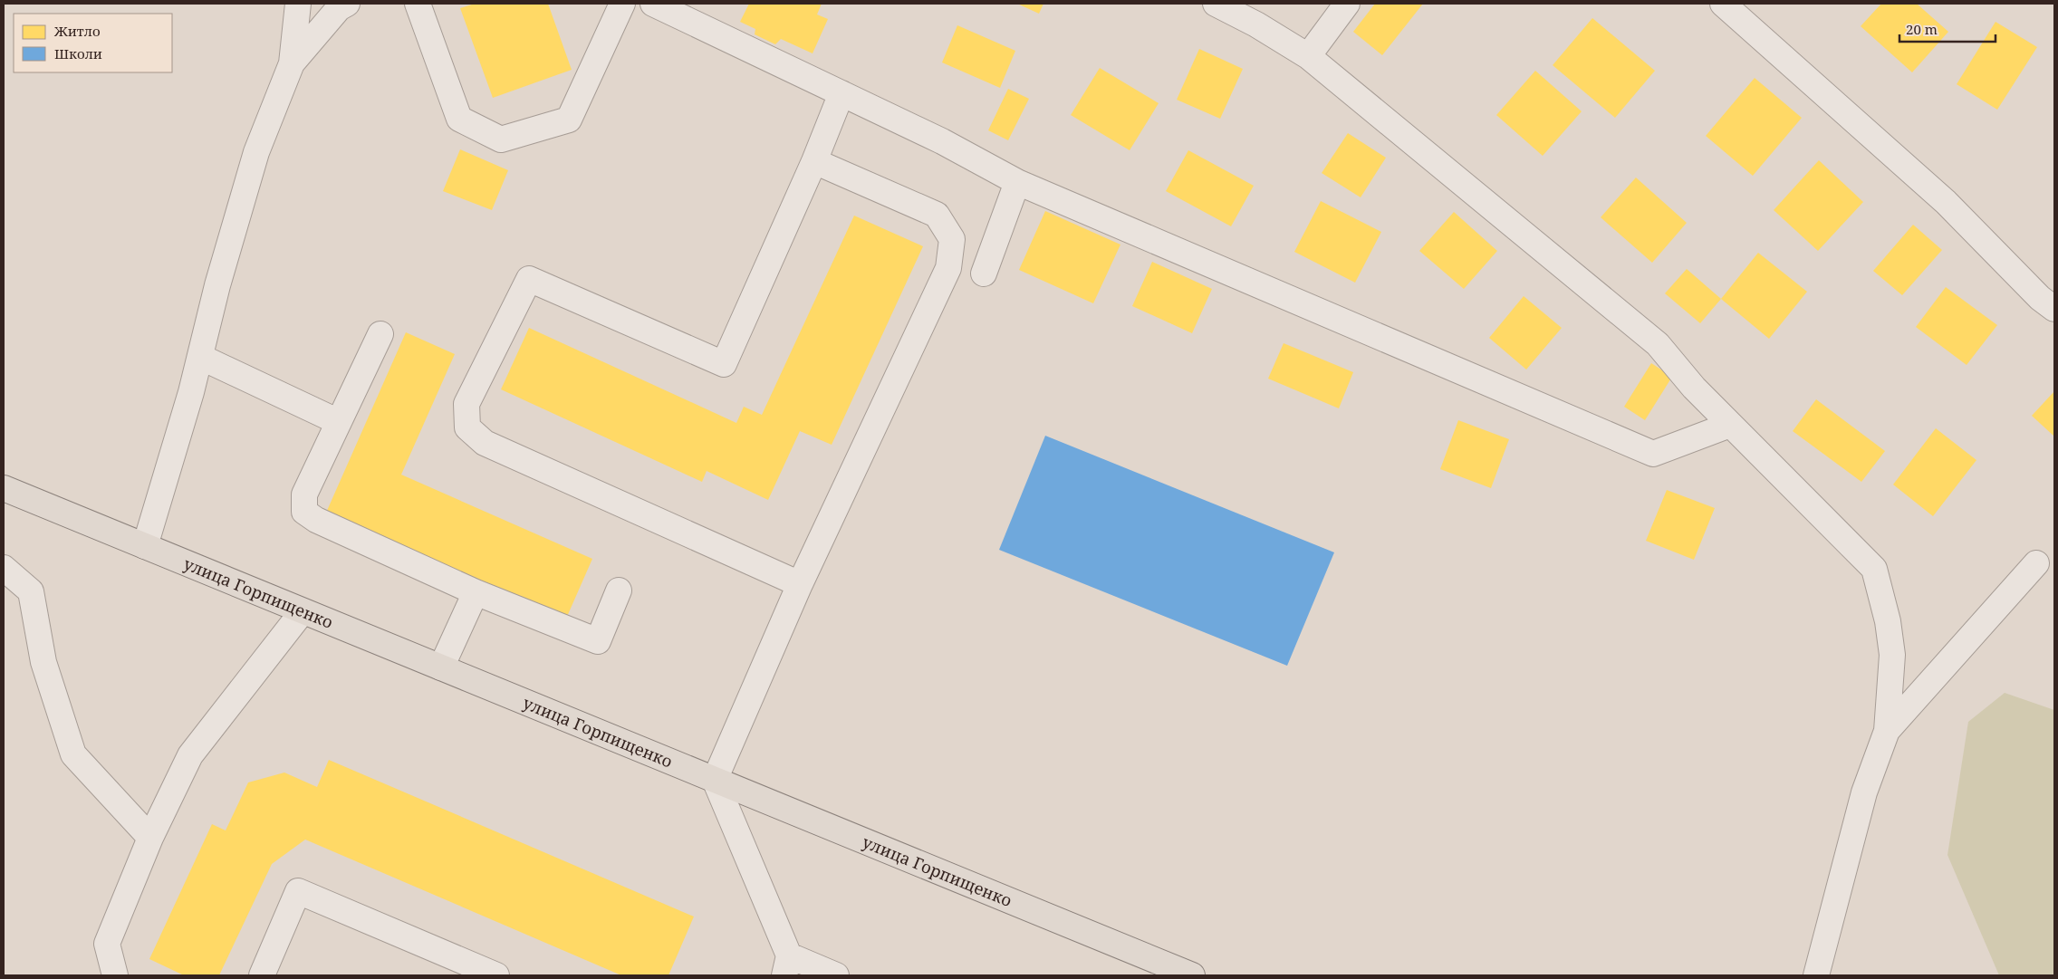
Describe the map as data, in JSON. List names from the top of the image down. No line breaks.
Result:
{"streets":{"main road":["улица Горпищенко"]},"legend":["Житло","Школи"],"scale_bar":"20 m"}
